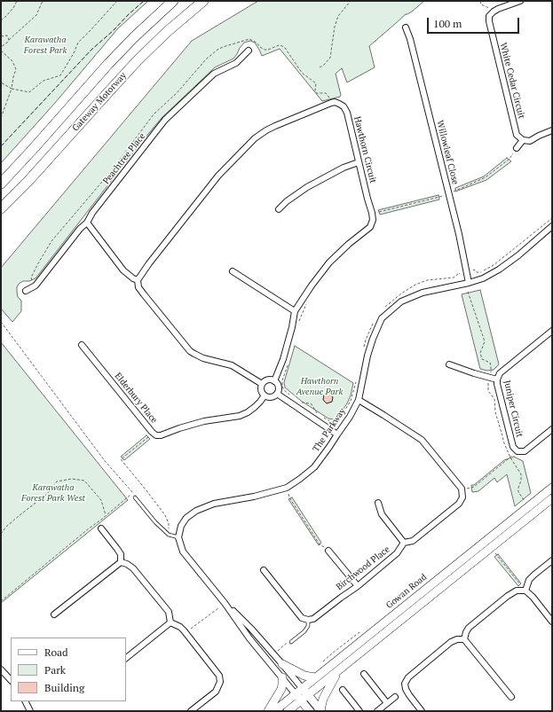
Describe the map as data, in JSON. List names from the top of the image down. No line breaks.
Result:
{"streets":{"highway":["Gateway Motorway"],"main road":["Gowan Road"],"street":["White Cedar Circuit","Hawthorn Circuit","Willowleaf Close","Peachtree Place","Elderbury Place","Juniper Circuit","The Parkway","Birchwood Place"]},"crossings":[["Hawthorn Circuit","Elderbury Place"],["Willowleaf Close","The Parkway"]],"parks":["Karawatha Forest Park","Hawthorn Avenue Park","Karawatha Forest Park West"],"legend":["Road","Park","Building"],"scale_bar":"100 m"}
